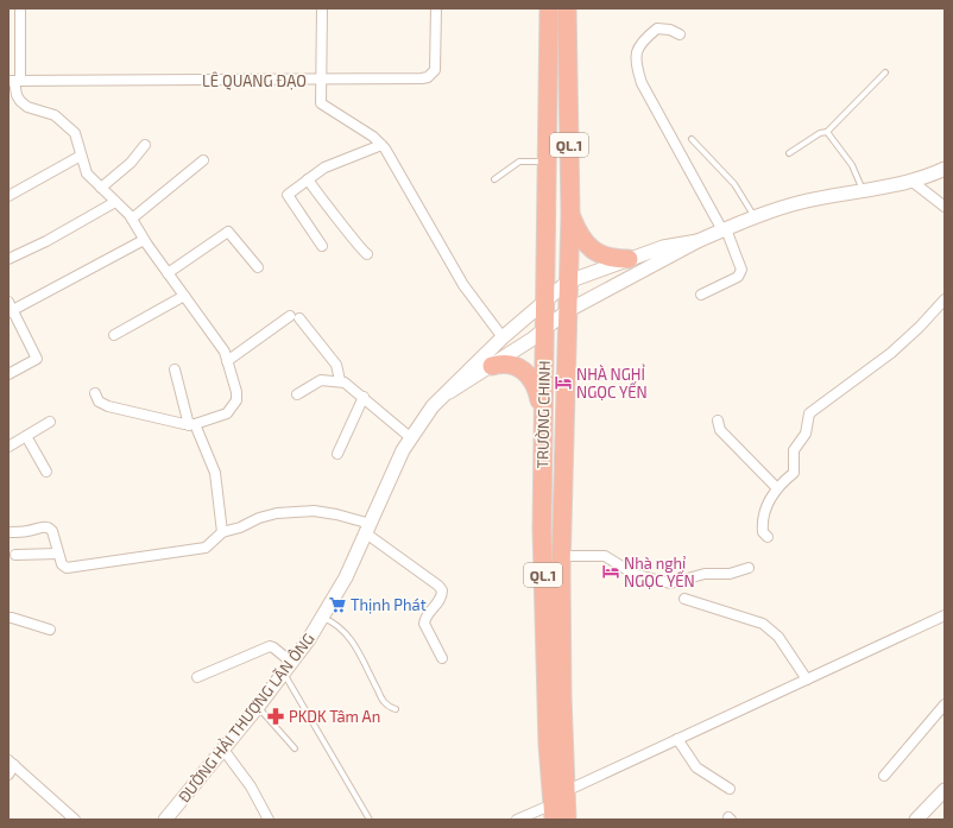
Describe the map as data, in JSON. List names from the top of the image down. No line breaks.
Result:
{"streets":{"highway":["QL.1","TRƯỜNG CHINH"],"street":["LÊ QUANG ĐẠO","ĐƯỜNG HẢI THƯỢNG LÃN ÔNG"]},"crossings":[["TRƯỜNG CHINH","ĐƯỜNG HẢI THƯỢNG LÃN ÔNG"]],"places":{"hotel":["NHÀ NGHỈ NGỌC YẾN","Nhà nghỉ NGỌC YẾN"],"supermarket":["Thịnh Phát"],"pharmacy":["PKDK Tâm An"]}}
